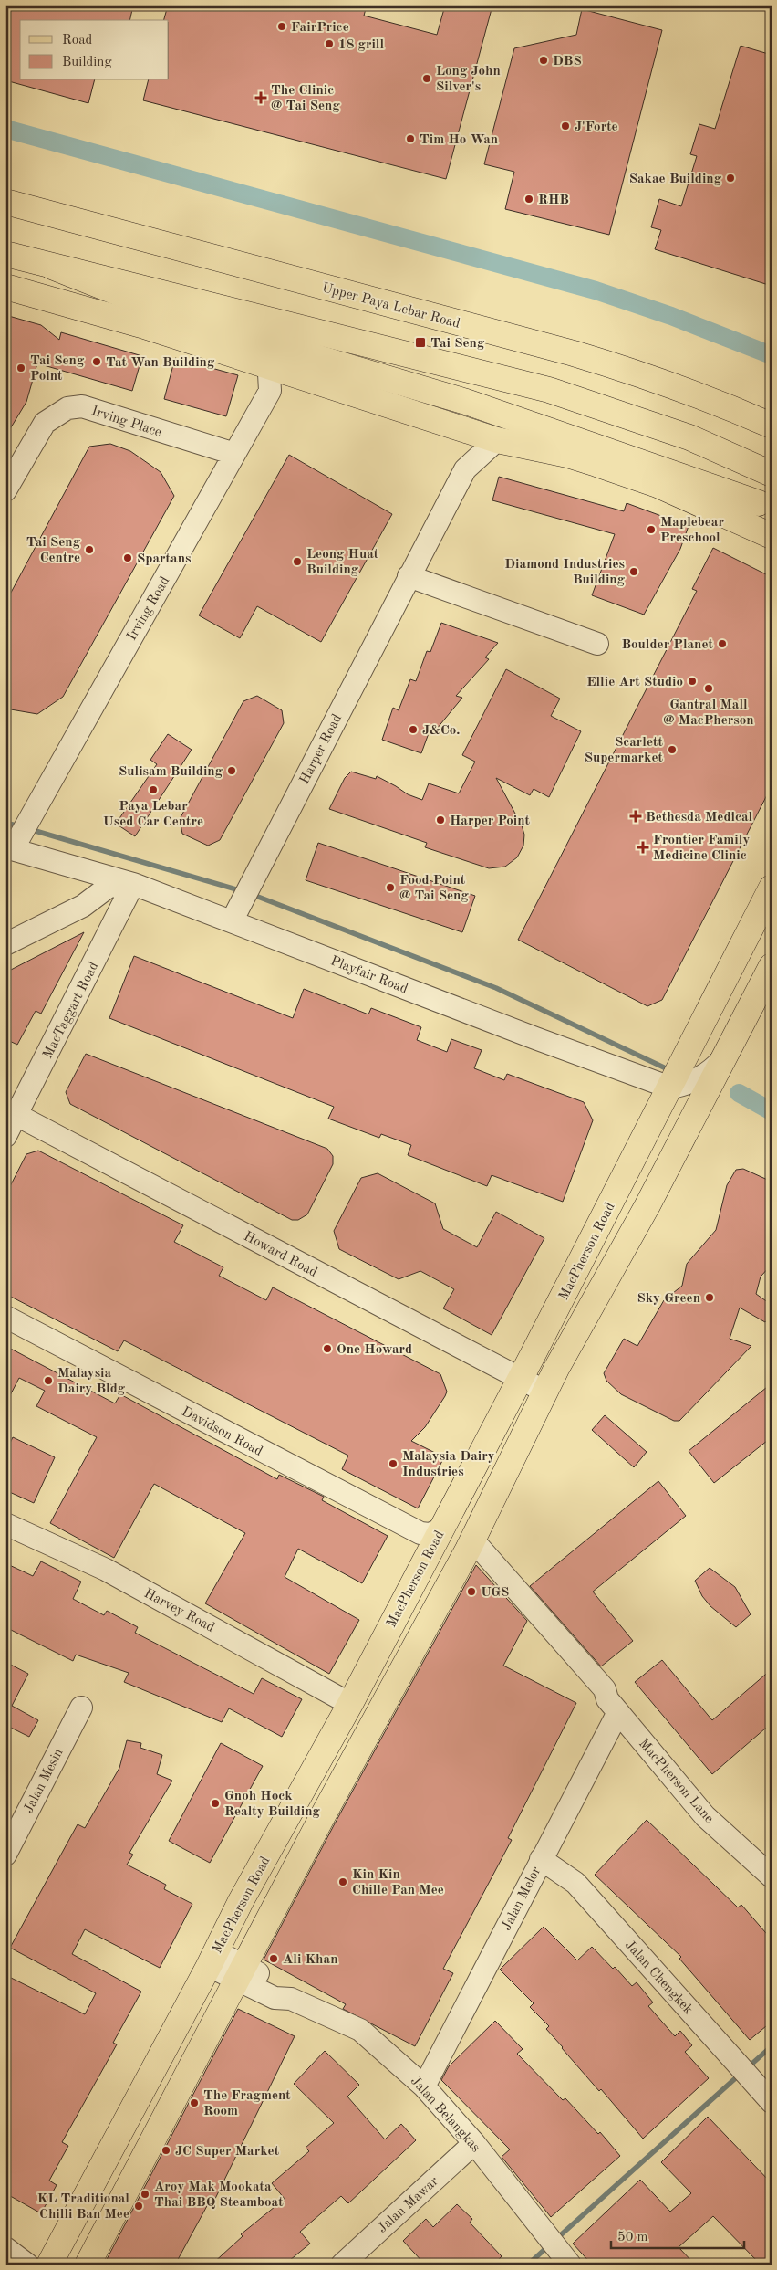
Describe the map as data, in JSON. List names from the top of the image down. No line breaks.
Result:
{"streets":{"main road":["Upper Paya Lebar Road","MacPherson Road"],"street":["Irving Place","Irving Road","Harper Road","Playfair Road","MacTaggart Road","Howard Road","Davidson Road","Harvey Road","Jalan Mesin","MacPherson Lane","Jalan Melor","Jalan Chengkek","Jalan Belangkas","Jalan Mawar"]},"crossings":[["Irving Place","Irving Road"],["Irving Road","Playfair Road"],["Harper Road","Playfair Road"],["Playfair Road","MacTaggart Road"],["Playfair Road","MacPherson Road"],["MacTaggart Road","Howard Road"],["MacPherson Road","Howard Road"],["MacPherson Road","Davidson Road"],["MacPherson Road","Harvey Road"],["MacPherson Road","Jalan Belangkas"],["MacPherson Lane","Jalan Melor"],["Jalan Melor","Jalan Chengkek"],["Jalan Melor","Jalan Belangkas"],["Jalan Belangkas","Jalan Mawar"]],"places":{"other":["FairPrice","18 grill","DBS","Long John Silver's","J'Forte","Tim Ho Wan","Sakae Building","RHB","Tat Wan Building","Tai Seng Point","Maplebear Preschool","Tai Seng Centre","Spartans","Leong Huat Building","Diamond Industries Building","Boulder Planet","Ellie Art Studio","Gantral Mall @ MacPherson","J&Co.","Scarlett Supermarket","Sulisam Building","Paya Lebar Used Car Centre","Harper Point","Food Point @ Tai Seng","Sky Green","One Howard","Malaysia Dairy Bldg","Malaysia Dairy Industries","UGS","Gnoh Hock Realty Building","Kin Kin Chille Pan Mee","Ali Khan","The Fragment Room","JC Super Market","Aroy Mak Mookata Thai BBQ Steamboat","KL Traditional Chilli Ban Mee"],"health":["The Clinic @ Tai Seng","Bethesda Medical","Frontier Family Medicine Clinic"],"transit":["Tai Seng"]},"legend":["Road","Building"],"scale_bar":"50 m"}
